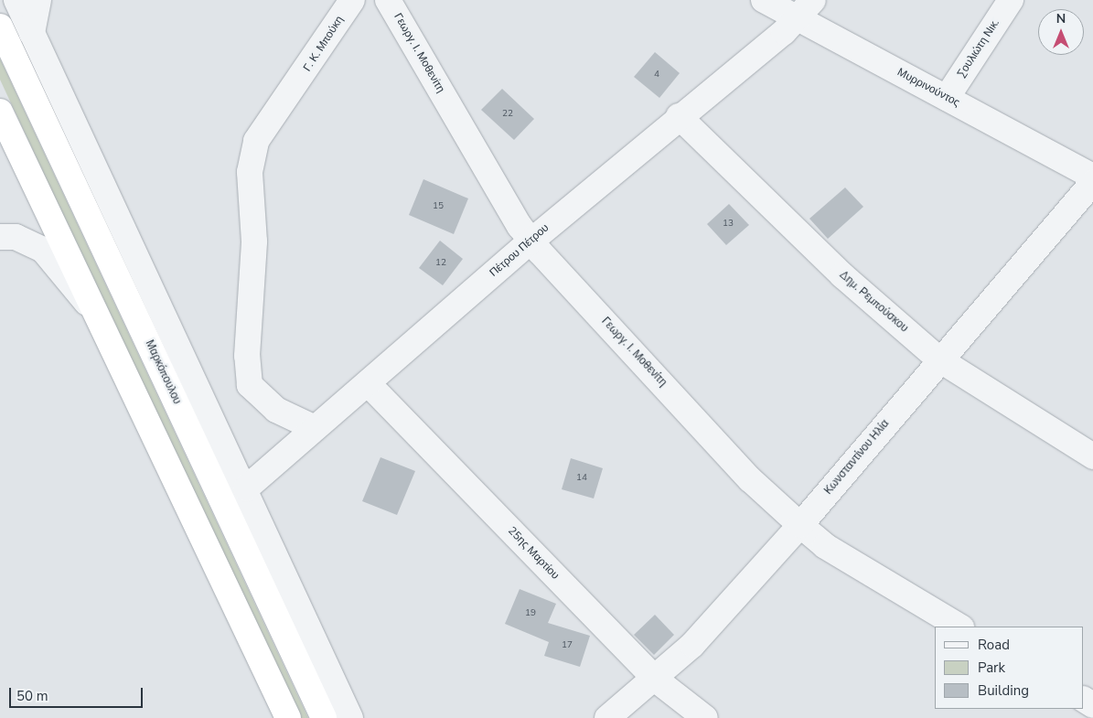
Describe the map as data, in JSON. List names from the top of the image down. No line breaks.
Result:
{"streets":{"highway":["Μαρκόπουλου"],"street":["Γ. Κ. Μπούκη","Σουλιώτη Νικ.","Γεωργ. Ι. Μοθενίτη","Μυρρινούντος","Πέτρου Πέτρου","Δημ. Ρεμπούσκου","Κωνσταντίνου Ηλία","25ης Μαρτίου"]},"crossings":[["Γ. Κ. Μπούκη","Πέτρου Πέτρου"],["Σουλιώτη Νικ.","Μυρρινούντος"],["Γεωργ. Ι. Μοθενίτη","Πέτρου Πέτρου"],["Γεωργ. Ι. Μοθενίτη","Κωνσταντίνου Ηλία"],["Μυρρινούντος","Πέτρου Πέτρου"],["Πέτρου Πέτρου","Δημ. Ρεμπούσκου"],["Πέτρου Πέτρου","25ης Μαρτίου"],["Δημ. Ρεμπούσκου","Κωνσταντίνου Ηλία"],["Κωνσταντίνου Ηλία","25ης Μαρτίου"]],"house_numbers":["4","22","15","13","12","14","19","17"],"legend":["Road","Park","Building"],"scale_bar":"50 m","north":"top"}
